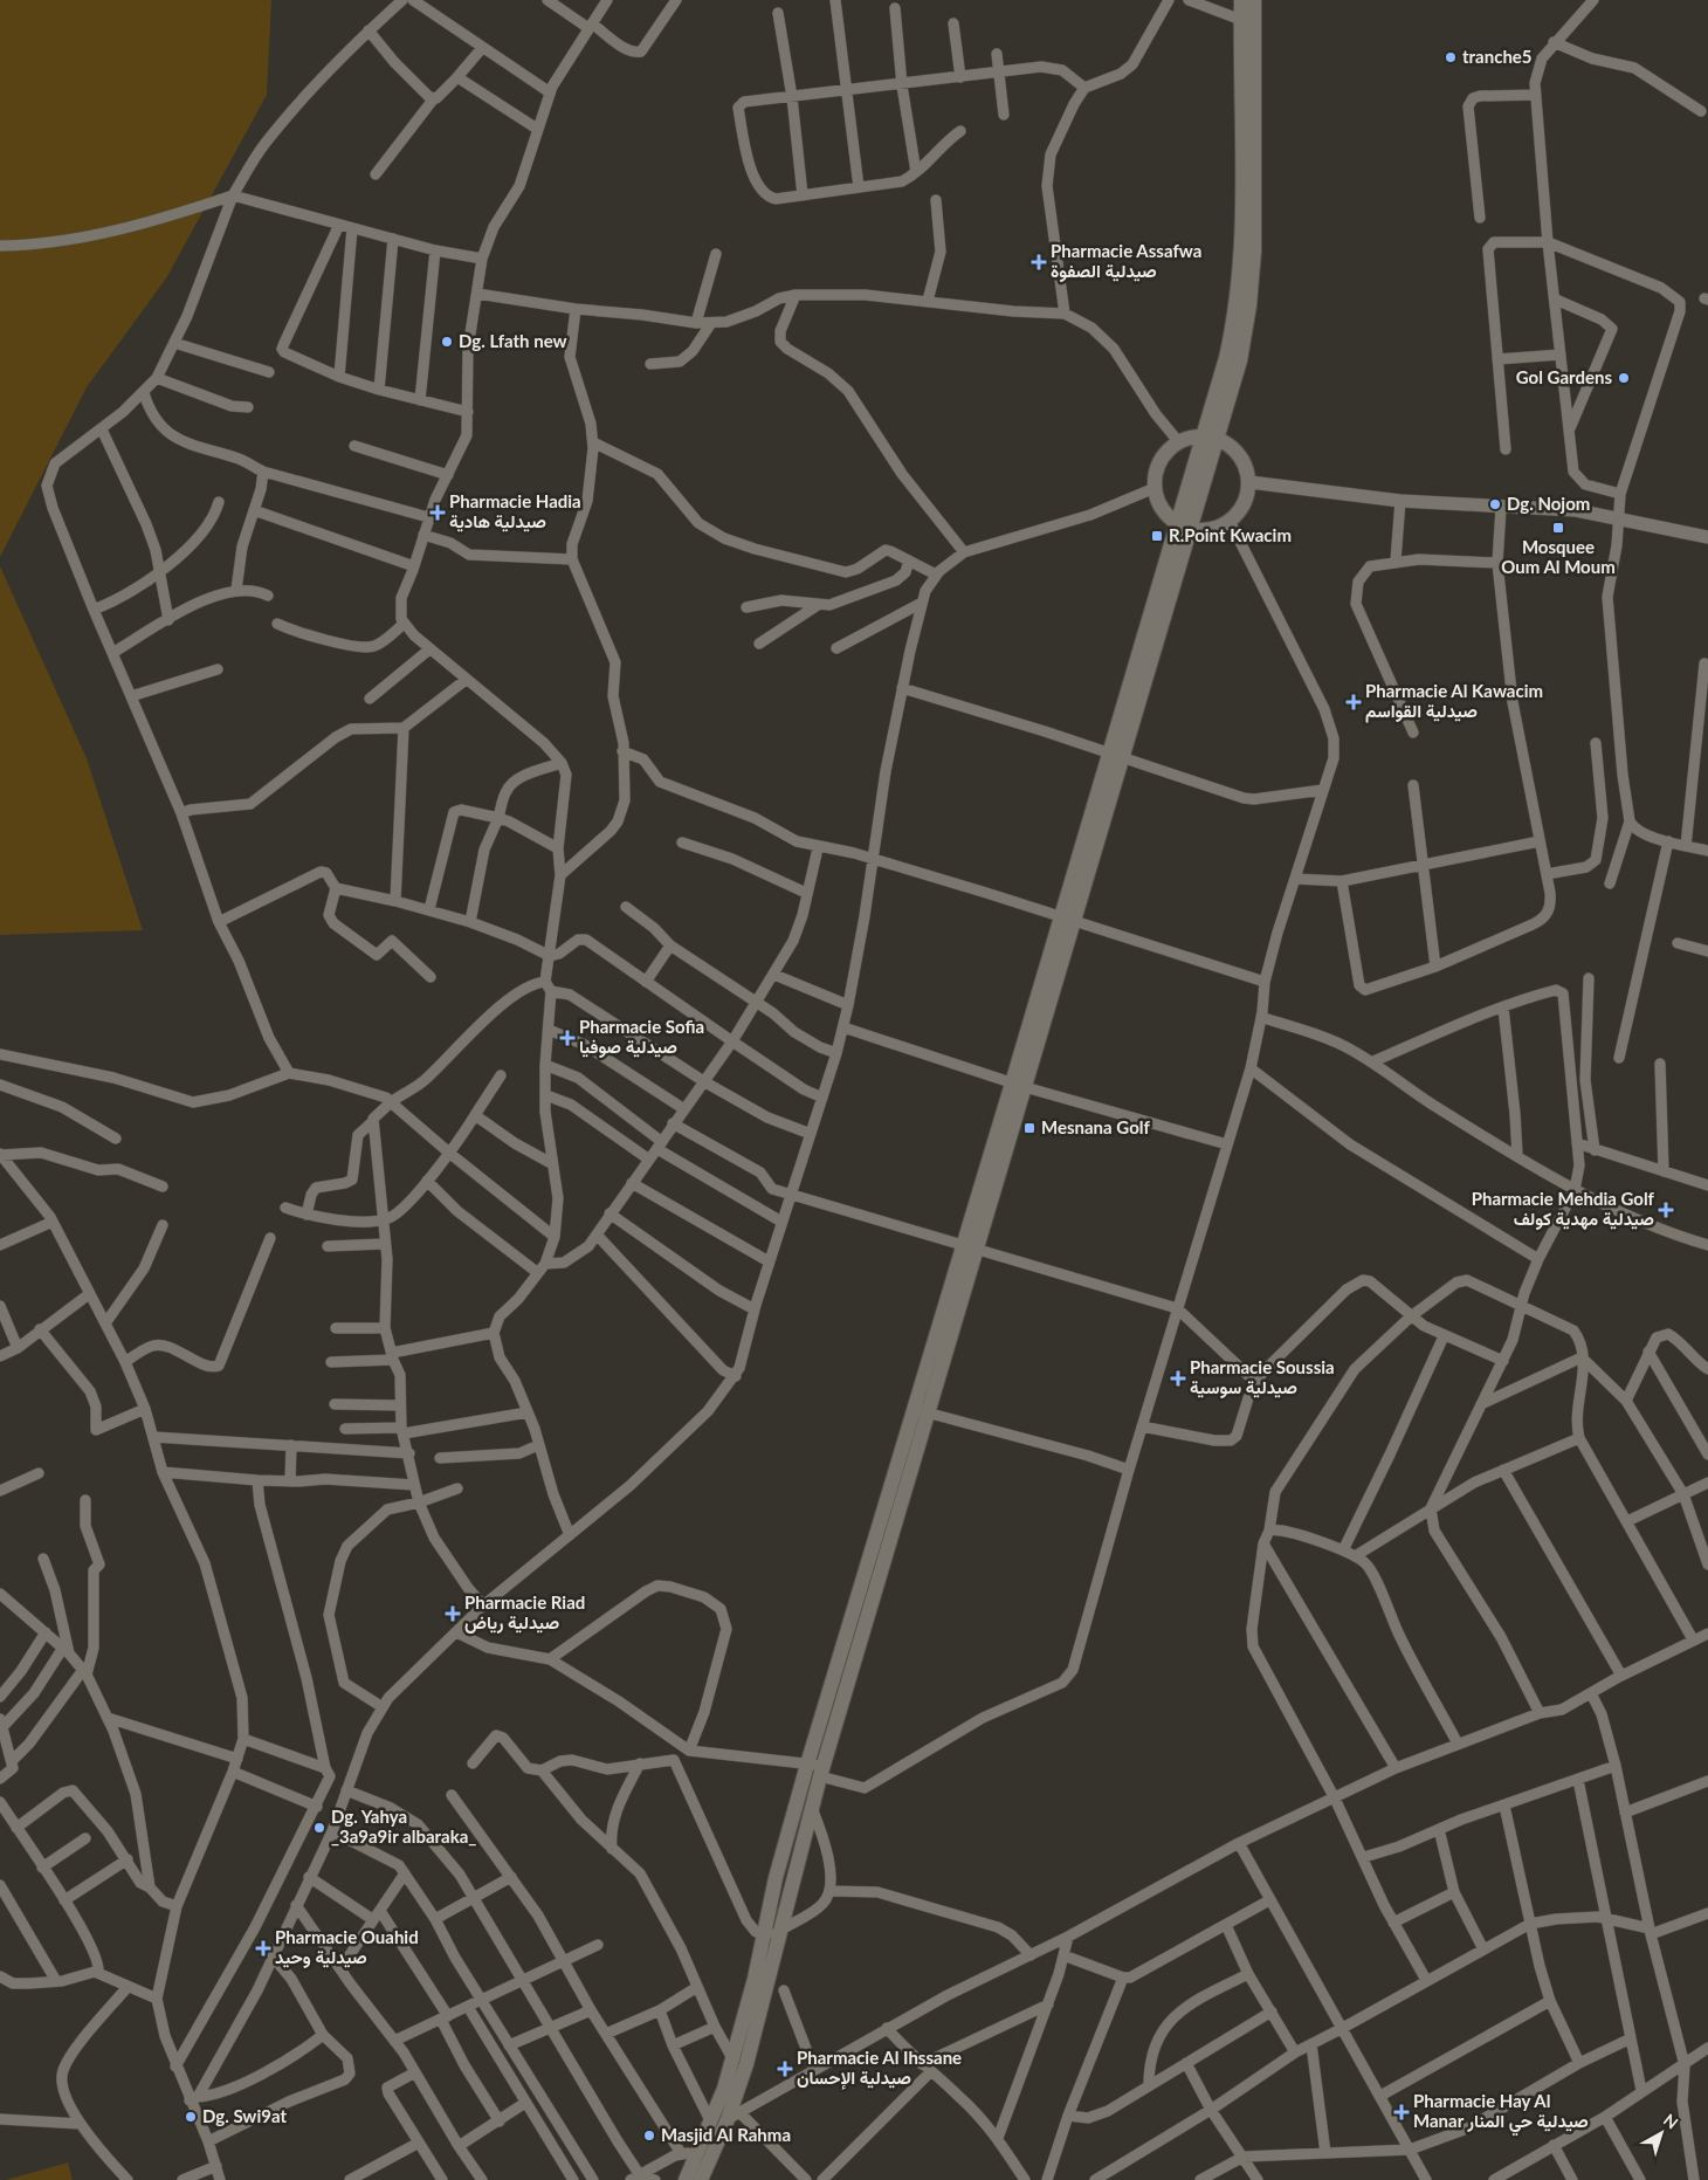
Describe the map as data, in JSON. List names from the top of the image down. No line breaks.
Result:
{"places":{"other":["tranche5","Dg. Lfath new","Gol Gardens","Dg. Nojom","Dg. Yahya _3a9a9ir albaraka_","Dg. Swi9at","Masjid Al Rahma"],"health":["Pharmacie Assafwa صيدلية الصفوة","Pharmacie Hadia صيدلية هادية","Pharmacie Al Kawacim صيدلية القواسم","Pharmacie Sofia صيدلية صوفيا","Pharmacie Mehdia Golf صيدلية مهدية كولف","Pharmacie Soussia صيدلية سوسية","Pharmacie Riad صيدلية رياض","Pharmacie Ouahid صيدلية وحيد","Pharmacie Al Ihssane صيدلية الإحسان","Pharmacie Hay Al Manar صيدلية حي المنار"],"transit":["Mosquee Oum Al Moum","R.Point Kwacim","Mesnana Golf"]},"north":"top right"}
